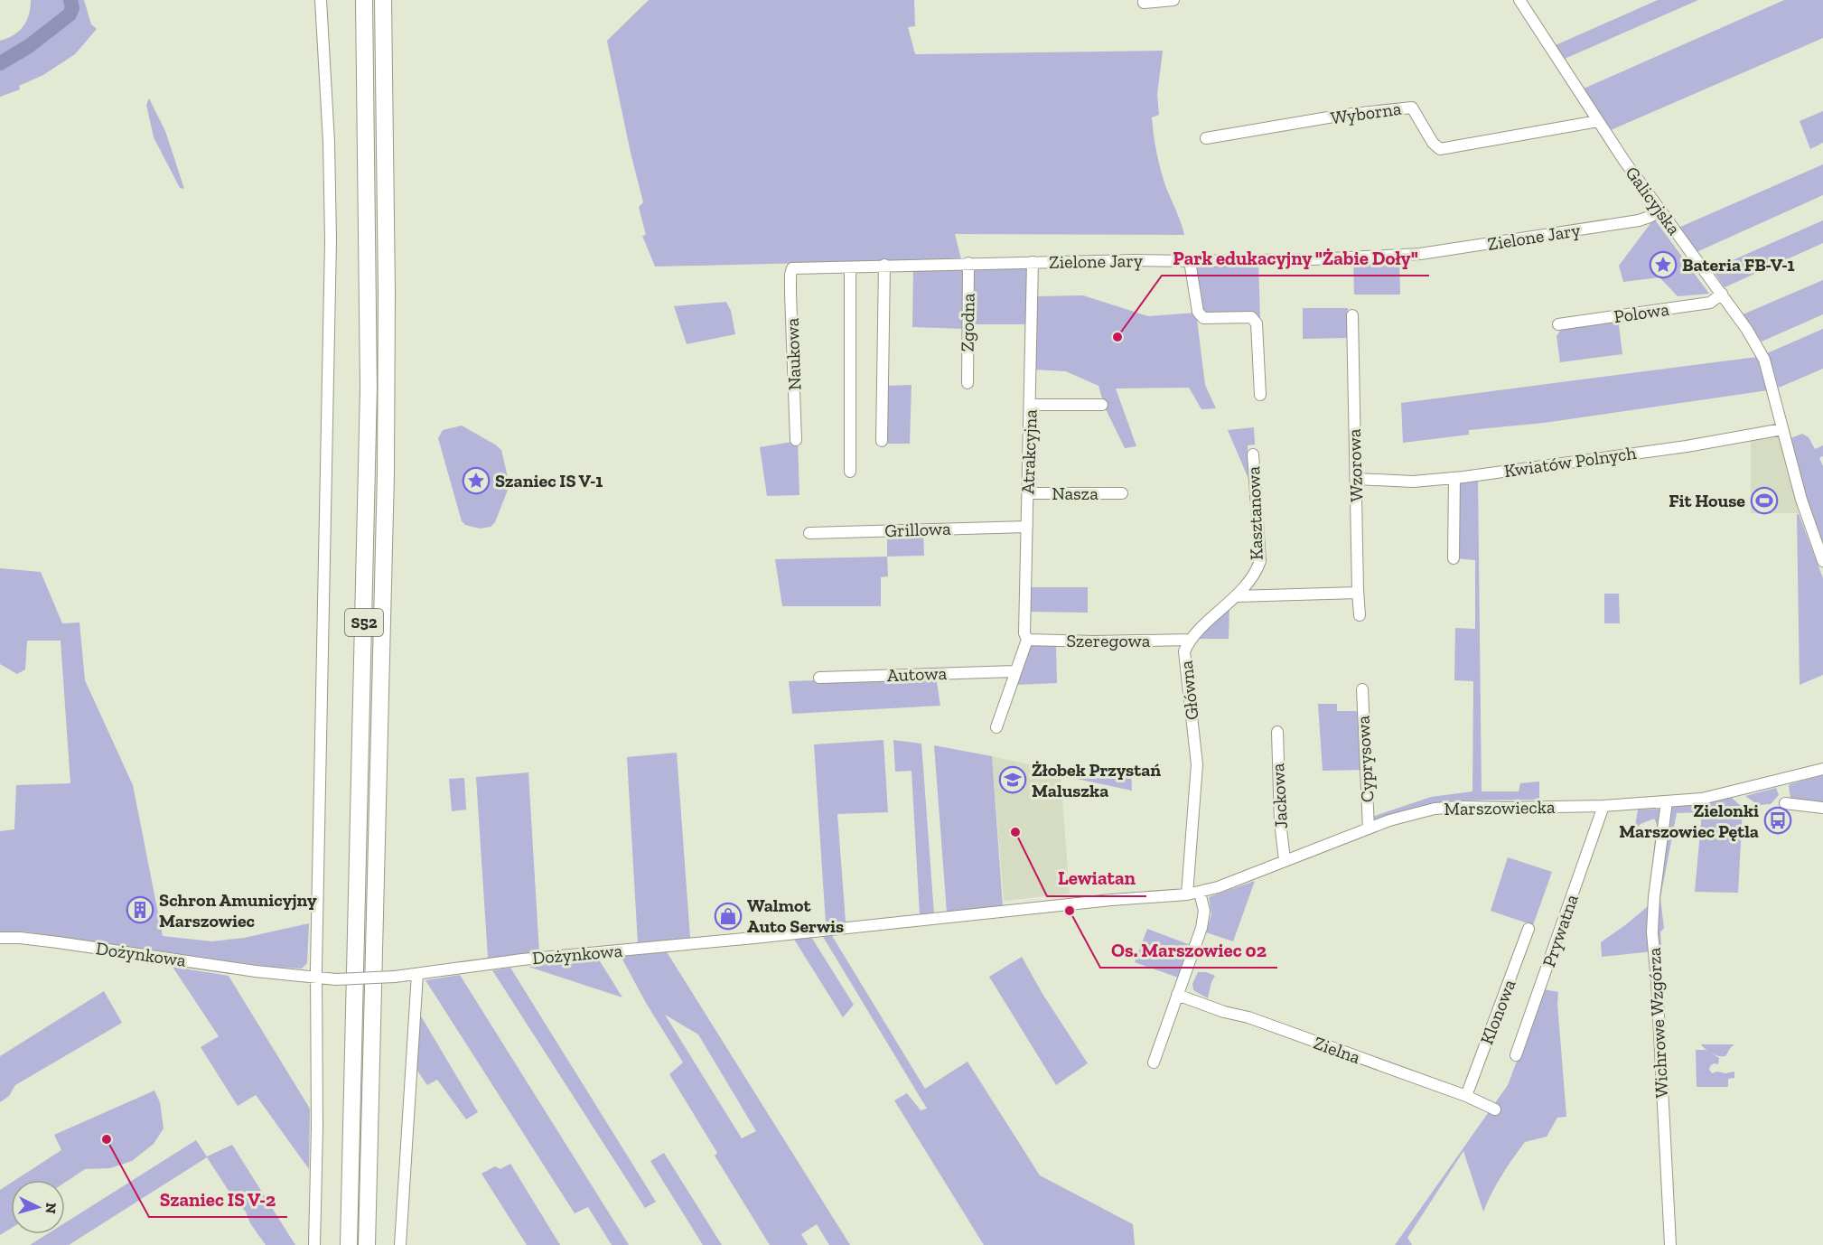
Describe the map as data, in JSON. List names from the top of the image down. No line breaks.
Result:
{"streets":{"highway":["S52"],"street":["Wyborna","Galicyjska","Zielone Jary","Polowa","Zgodna","Naukowa","Atrakcyjna","Kwiatów Polnych","Wzorowa","Nasza","Kasztanowa","Grillowa","Szeregowa","Autowa","Główna","Cyprysowa","Jackowa","Marszowiecka","Prywatna","Dożynkowa","Klonowa","Wichrowe Wzgórza","Zielna"]},"crossings":[["Wyborna","Galicyjska"],["Galicyjska","Zielone Jary"],["Galicyjska","Polowa"],["Galicyjska","Kwiatów Polnych"],["Zielone Jary","Zgodna"],["Zielone Jary","Naukowa"],["Zielone Jary","Atrakcyjna"],["Atrakcyjna","Nasza"],["Atrakcyjna","Grillowa"],["Atrakcyjna","Szeregowa"],["Kwiatów Polnych","Wzorowa"],["Kasztanowa","Główna"],["Szeregowa","Główna"],["Główna","Marszowiecka"],["Cyprysowa","Marszowiecka"],["Jackowa","Marszowiecka"],["Marszowiecka","Prywatna"],["Marszowiecka","Dożynkowa"],["Marszowiecka","Wichrowe Wzgórza"],["Klonowa","Zielna"]],"places":{"place":["Bateria FB-V-1","Szaniec IS V-1"],"other":["Park edukacyjny \"Żabie Doły\"","Lewiatan","Os. Marszowiec 02","Szaniec IS V-2"],"sports":["Fit House"],"school or university":["Żłobek Przystań Maluszka"],"bus stop":["Zielonki Marszowiec Pętla"],"building":["Schron Amunicyjny Marszowiec"],"shop":["Walmot Auto Serwis"]},"north":"right"}
